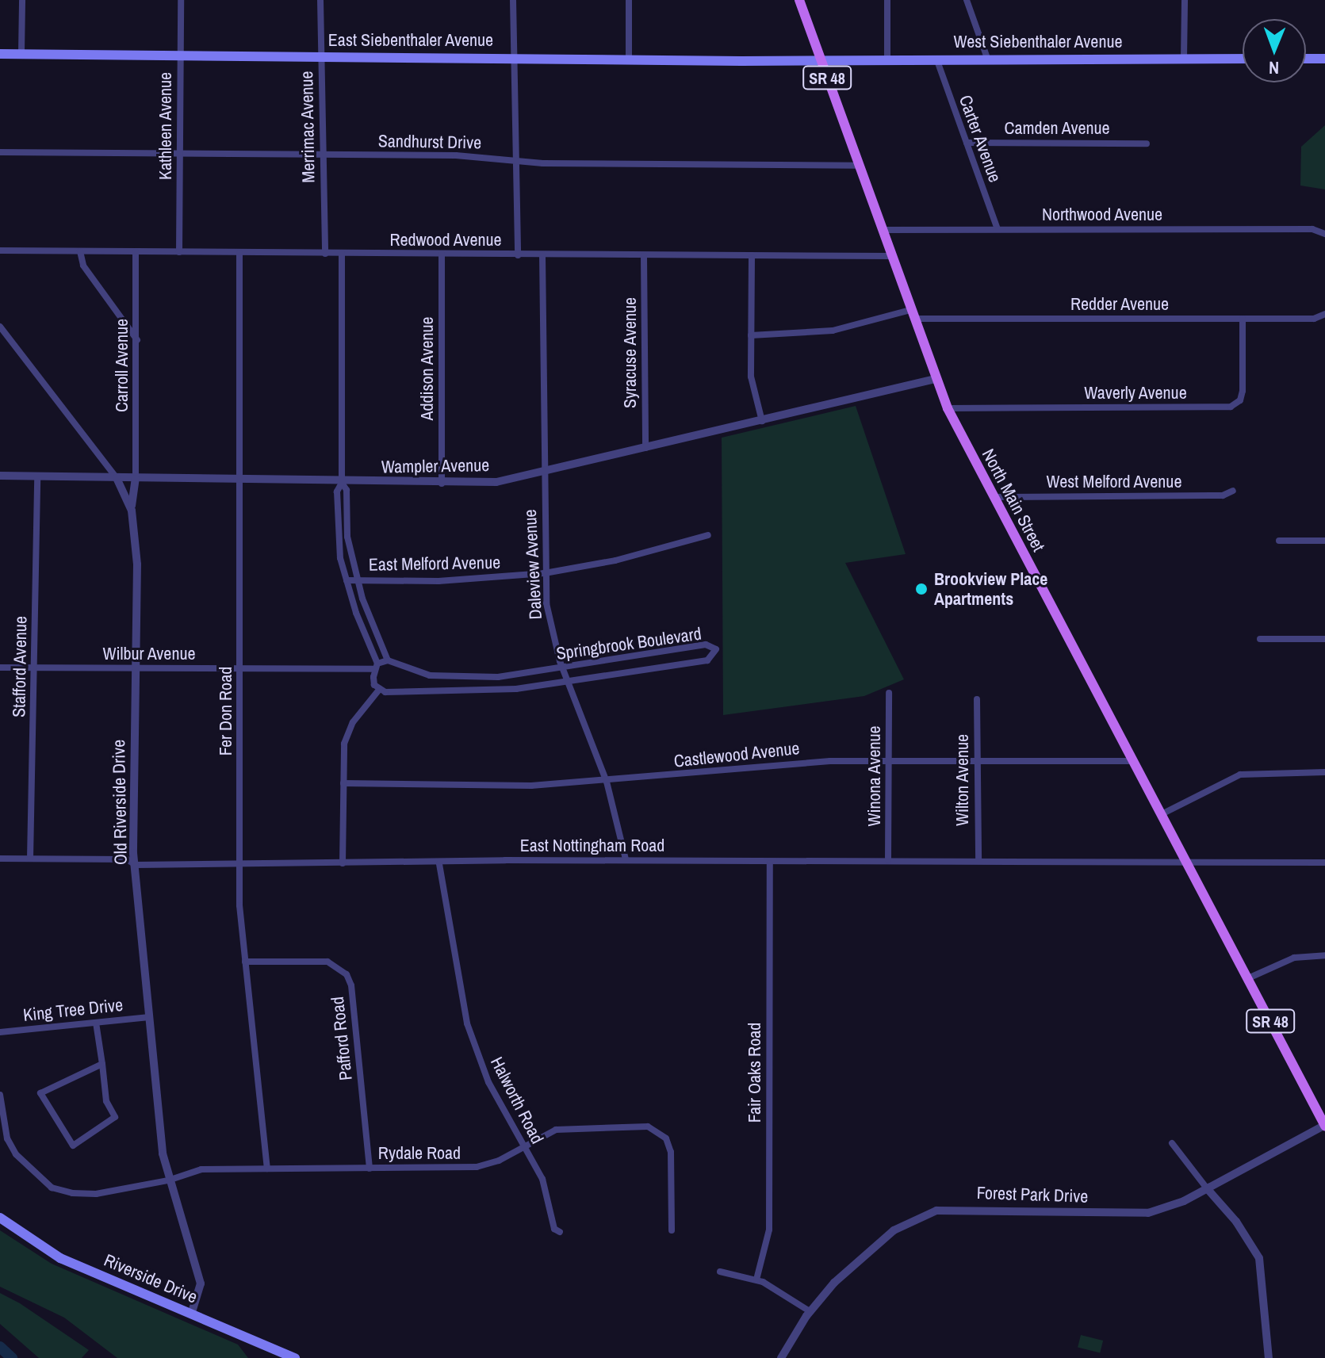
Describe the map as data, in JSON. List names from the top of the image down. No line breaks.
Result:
{"streets":{"main road":["East Siebenthaler Avenue","West Siebenthaler Avenue","SR 48","North Main Street","Riverside Drive"],"street":["Kathleen Avenue","Merrimac Avenue","Camden Avenue","Carter Avenue","Sandhurst Drive","Northwood Avenue","Redwood Avenue","Redder Avenue","Syracuse Avenue","Carroll Avenue","Addison Avenue","Waverly Avenue","Wampler Avenue","West Melford Avenue","East Melford Avenue","Daleview Avenue","Springbrook Boulevard","Wilbur Avenue","Stafford Avenue","Fer Don Road","Castlewood Avenue","Winona Avenue","Wilton Avenue","Old Riverside Drive","East Nottingham Road","King Tree Drive","Pafford Road","Fair Oaks Road","Halworth Road","Rydale Road","Forest Park Drive"]},"crossings":[["East Siebenthaler Avenue","West Siebenthaler Avenue"],["East Siebenthaler Avenue","Kathleen Avenue"],["East Siebenthaler Avenue","Merrimac Avenue"],["East Siebenthaler Avenue","North Main Street"],["West Siebenthaler Avenue","Carter Avenue"],["West Siebenthaler Avenue","North Main Street"],["Kathleen Avenue","Sandhurst Drive"],["Kathleen Avenue","Redwood Avenue"],["Merrimac Avenue","Sandhurst Drive"],["Merrimac Avenue","Redwood Avenue"],["Camden Avenue","Carter Avenue"],["Carter Avenue","Northwood Avenue"],["Sandhurst Drive","North Main Street"],["Northwood Avenue","North Main Street"],["Redwood Avenue","Syracuse Avenue"],["Redwood Avenue","Carroll Avenue"],["Redwood Avenue","Addison Avenue"],["Redwood Avenue","North Main Street"],["Redwood Avenue","Daleview Avenue"],["Redwood Avenue","Fer Don Road"],["Redder Avenue","Waverly Avenue"],["Redder Avenue","North Main Street"],["Syracuse Avenue","Wampler Avenue"],["Carroll Avenue","Wampler Avenue"],["Addison Avenue","Wampler Avenue"],["Waverly Avenue","North Main Street"],["Wampler Avenue","North Main Street"],["Wampler Avenue","Daleview Avenue"],["Wampler Avenue","Stafford Avenue"],["Wampler Avenue","Fer Don Road"],["Wampler Avenue","Old Riverside Drive"],["West Melford Avenue","North Main Street"],["North Main Street","Castlewood Avenue"],["North Main Street","East Nottingham Road"],["North Main Street","Forest Park Drive"],["East Melford Avenue","Daleview Avenue"],["Daleview Avenue","Springbrook Boulevard"],["Daleview Avenue","Castlewood Avenue"],["Daleview Avenue","East Nottingham Road"],["Wilbur Avenue","Stafford Avenue"],["Wilbur Avenue","Fer Don Road"],["Wilbur Avenue","Old Riverside Drive"],["Stafford Avenue","East Nottingham Road"],["Fer Don Road","East Nottingham Road"],["Fer Don Road","Pafford Road"],["Fer Don Road","Rydale Road"],["Castlewood Avenue","Winona Avenue"],["Castlewood Avenue","Wilton Avenue"],["Winona Avenue","East Nottingham Road"],["Wilton Avenue","East Nottingham Road"],["Old Riverside Drive","East Nottingham Road"],["Old Riverside Drive","King Tree Drive"],["Old Riverside Drive","Rydale Road"],["Old Riverside Drive","Riverside Drive"],["East Nottingham Road","Fair Oaks Road"],["East Nottingham Road","Halworth Road"],["Pafford Road","Rydale Road"],["Halworth Road","Rydale Road"]],"places":["Brookview Place Apartments"],"north":"bottom"}
